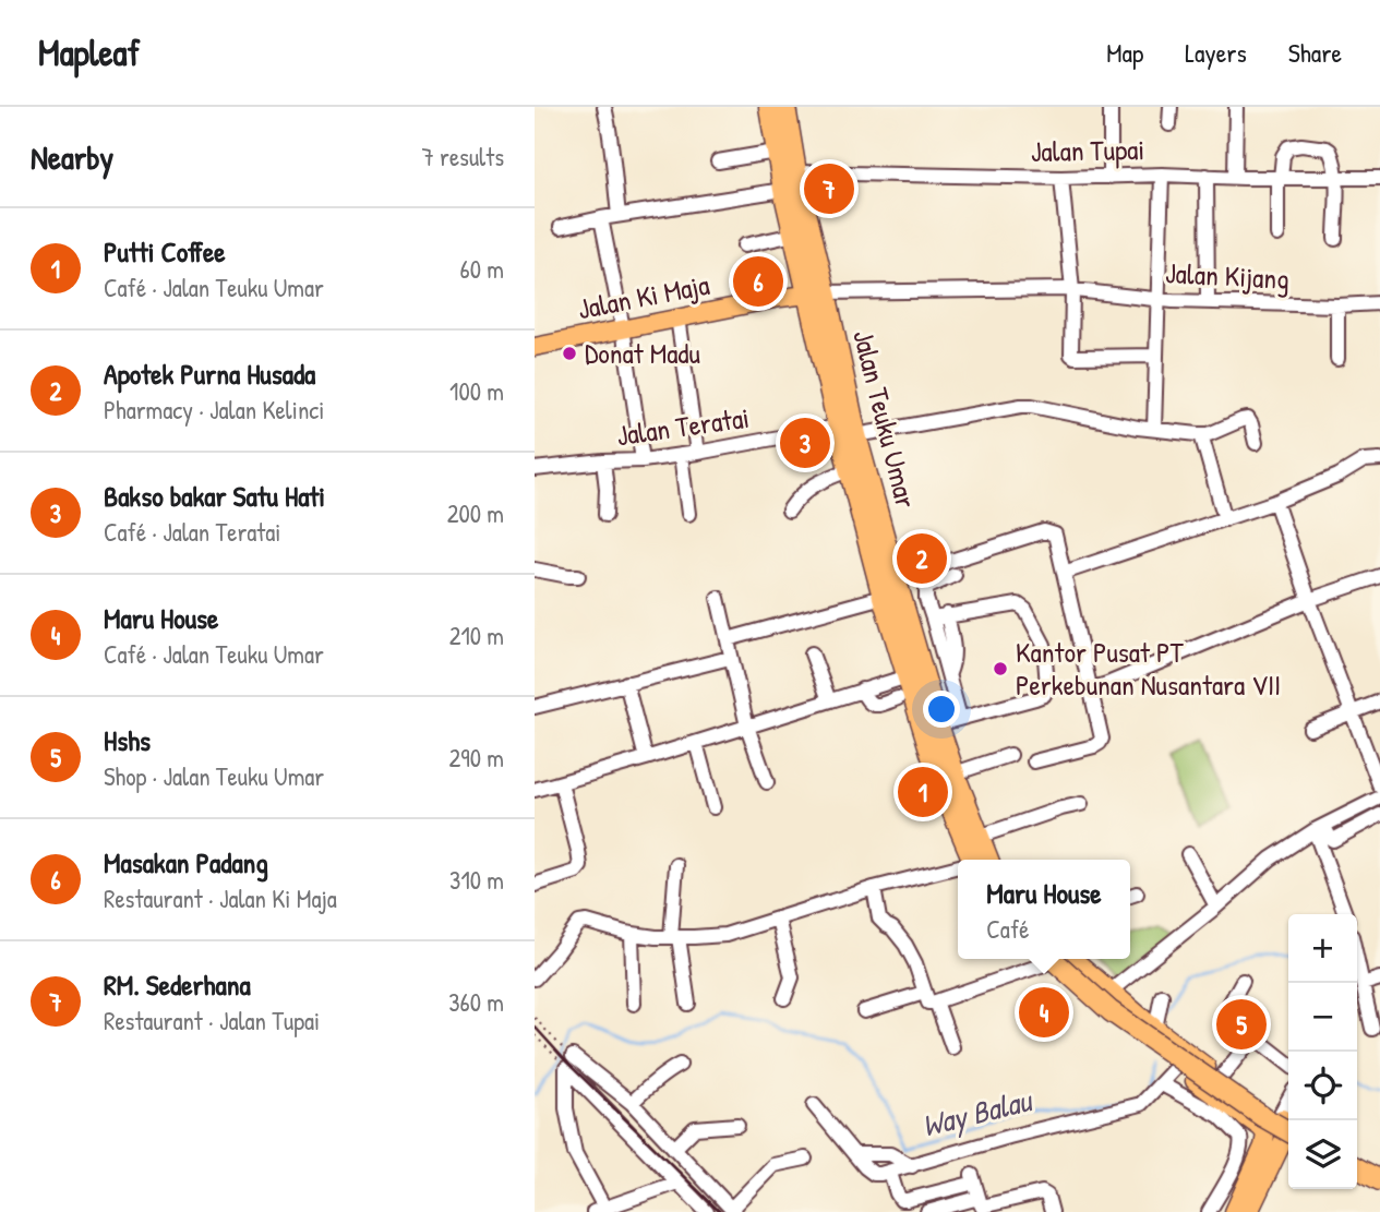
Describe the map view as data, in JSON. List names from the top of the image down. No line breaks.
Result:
{"streets":{"highway":["Jalan Teuku Umar"],"main road":["Jalan Ki Maja"],"street":["Jalan Tupai","Jalan Kijang","Jalan Teratai"]},"crossings":[["Jalan Tupai","Jalan Teuku Umar"],["Jalan Kijang","Jalan Ki Maja"],["Jalan Kijang","Jalan Teuku Umar"],["Jalan Ki Maja","Jalan Teuku Umar"],["Jalan Teuku Umar","Jalan Teratai"]],"water":["Way Balau"],"places":["Donat Madu","Kantor Pusat PT Perkebunan Nusantara VII"],"page":{"header":"Mapleaf","nav":["Map","Layers","Share"],"heading":["Nearby","7 results"],"pins":["7","6","3","2","1","4","5"],"list":[{"mark":"1","name":"Putti Coffee","note":"Café · Jalan Teuku Umar","value":"60 m"},{"mark":"2","name":"Apotek Purna Husada","note":"Pharmacy · Jalan Kelinci","value":"100 m"},{"mark":"3","name":"Bakso bakar Satu Hati","note":"Café · Jalan Teratai","value":"200 m"},{"mark":"4","name":"Maru House","note":"Café · Jalan Teuku Umar","value":"210 m"},{"mark":"5","name":"Hshs","note":"Shop · Jalan Teuku Umar","value":"290 m"},{"mark":"6","name":"Masakan Padang","note":"Restaurant · Jalan Ki Maja","value":"310 m"},{"mark":"7","name":"RM. Sederhana","note":"Restaurant · Jalan Tupai","value":"360 m"}],"popup":["Maru House","Café"],"map_buttons":["+","−"]}}
